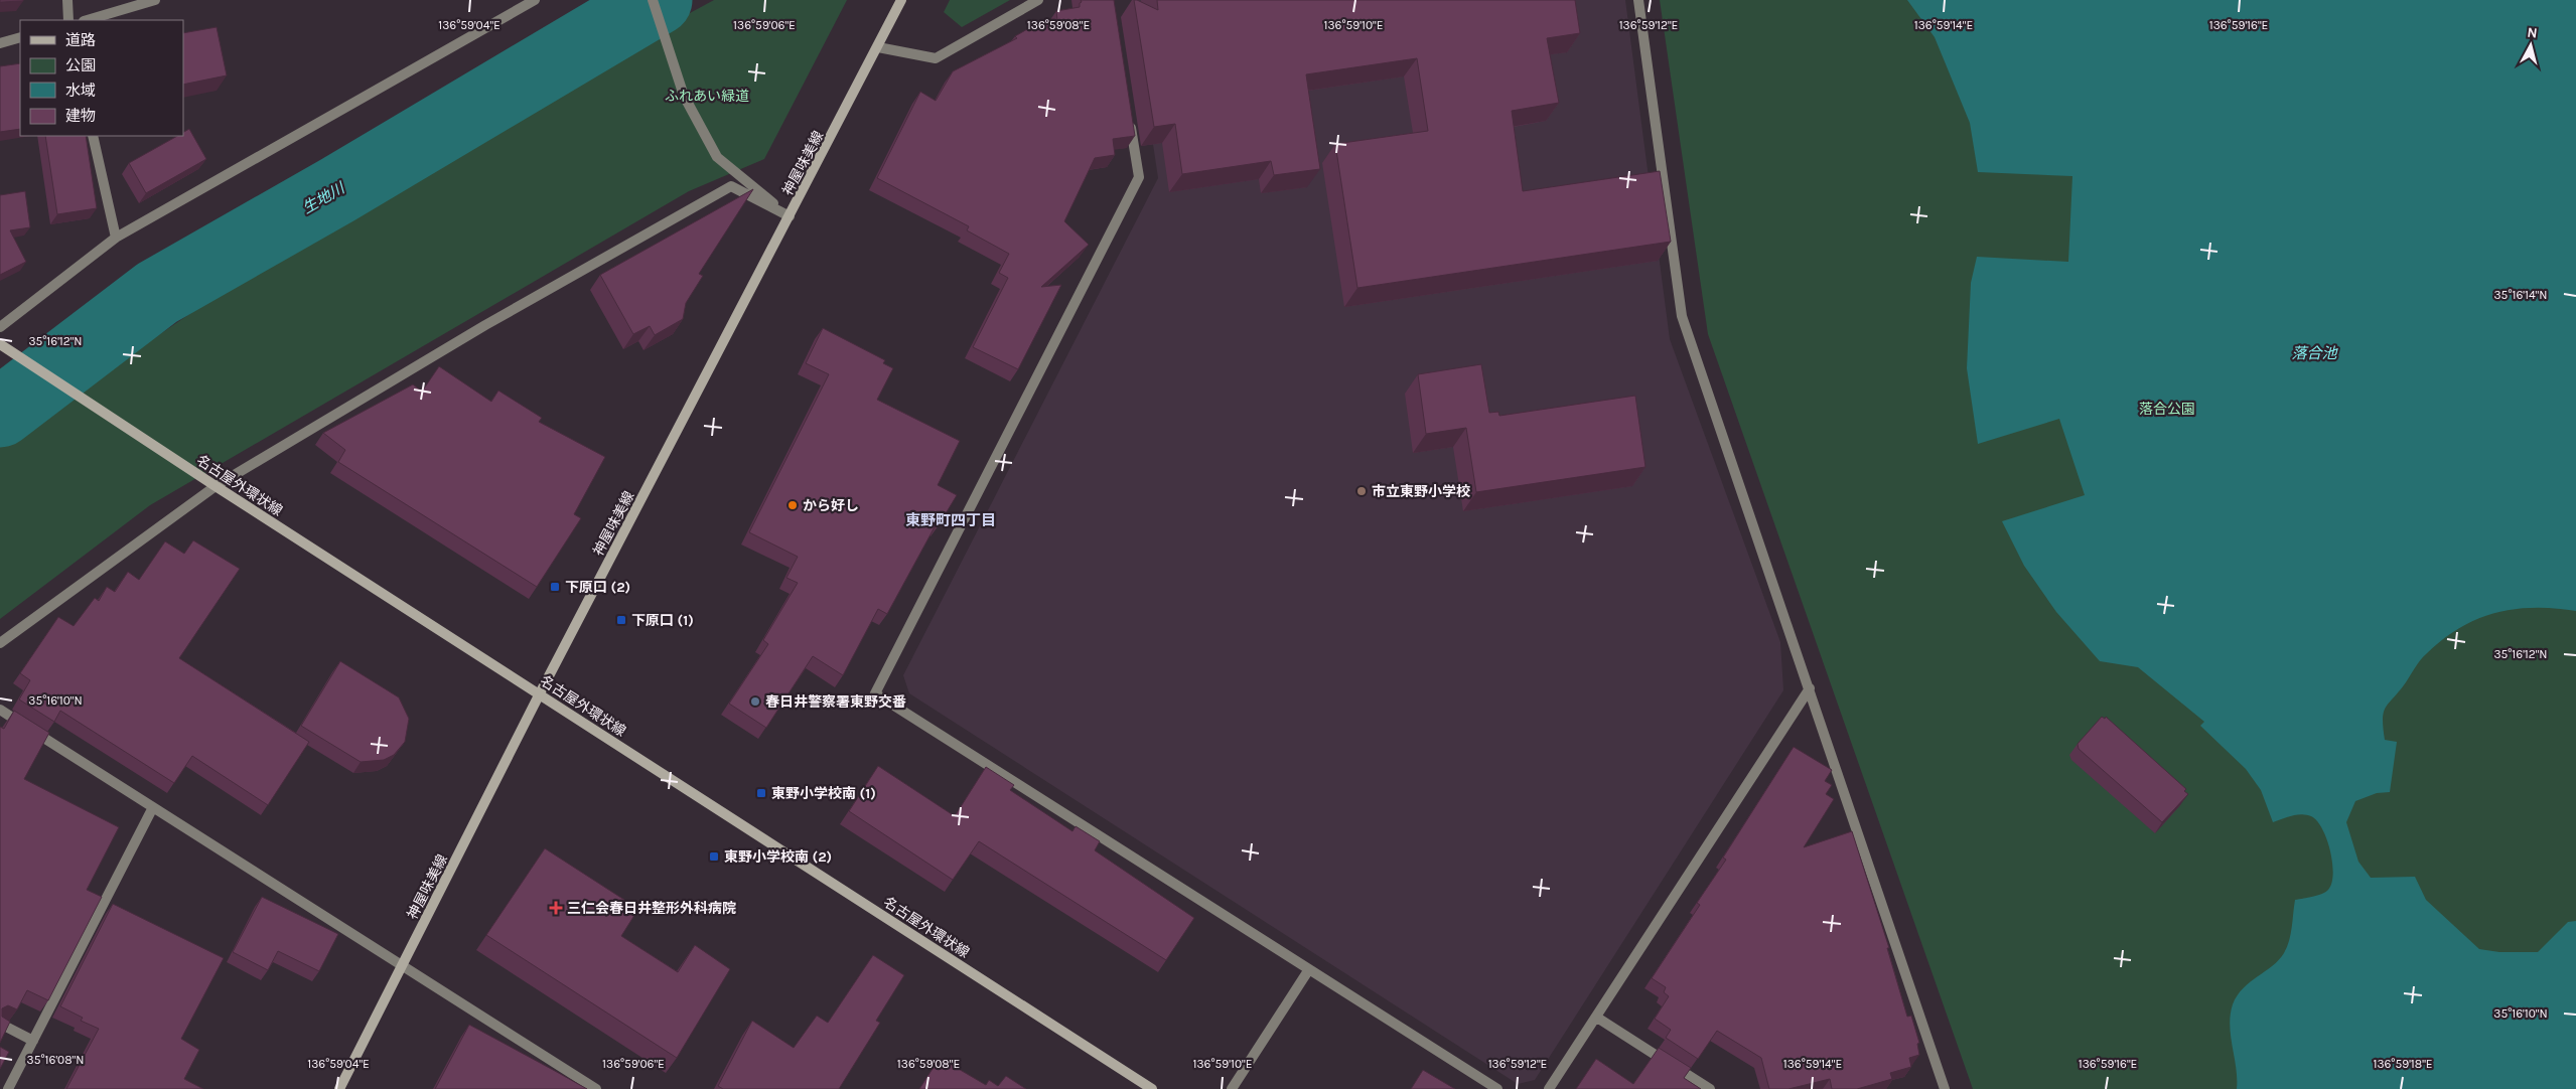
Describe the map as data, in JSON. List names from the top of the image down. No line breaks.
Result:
{"streets":{"main road":["神屋味美線","名古屋外環状線"]},"crossings":[["神屋味美線","名古屋外環状線"]],"districts":["東野町四丁目"],"water":["生地川","落合池"],"parks":["ふれあい緑道","落合公園"],"places":{"other":["市立東野小学校","から好し","春日井警察署東野交番"],"transit":["下原口 (2)","下原口 (1)","東野小学校南 (1)","東野小学校南 (2)"],"health":["三仁会春日井整形外科病院"]},"legend":["道路","公園","水域","建物"],"north":"top","coordinates":["136°59'04\"E","136°59'06\"E","136°59'08\"E","136°59'10\"E","136°59'12\"E","136°59'14\"E","136°59'16\"E","35°16'14\"N","35°16'12\"N","35°16'10\"N","35°16'08\"N","136°59'18\"E"]}
